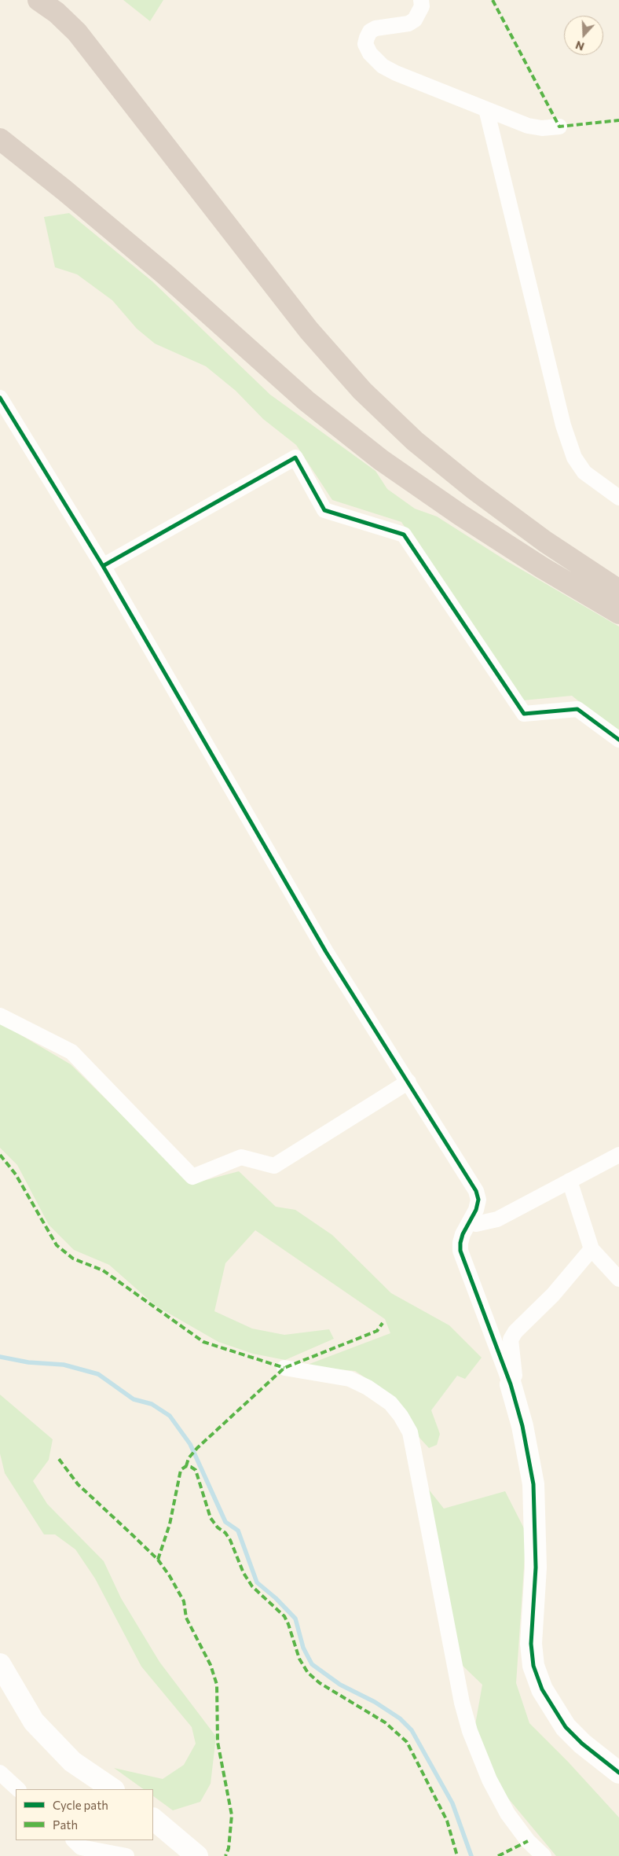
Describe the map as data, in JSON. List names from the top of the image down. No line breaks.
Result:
{"legend":["Cycle path","Path"],"north":"bottom"}
